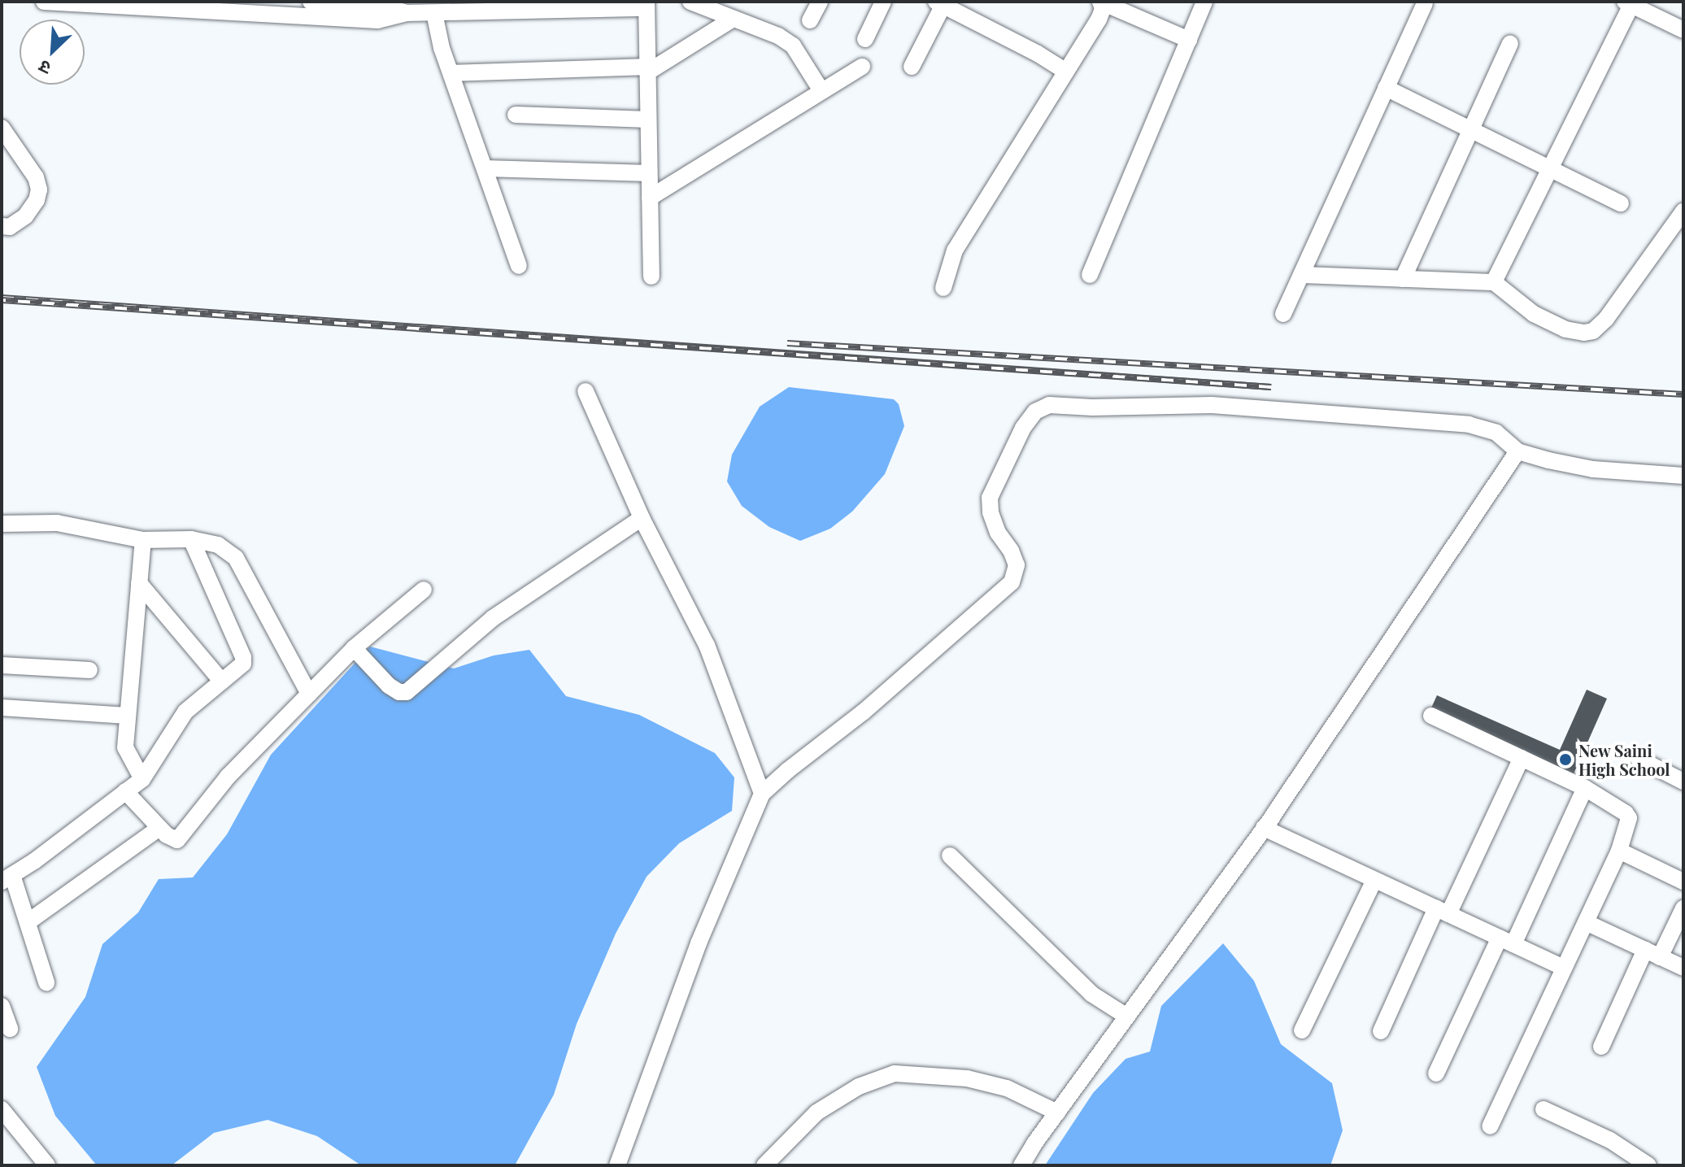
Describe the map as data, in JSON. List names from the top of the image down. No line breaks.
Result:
{"places":["New Saini High School"],"north":"bottom left"}
